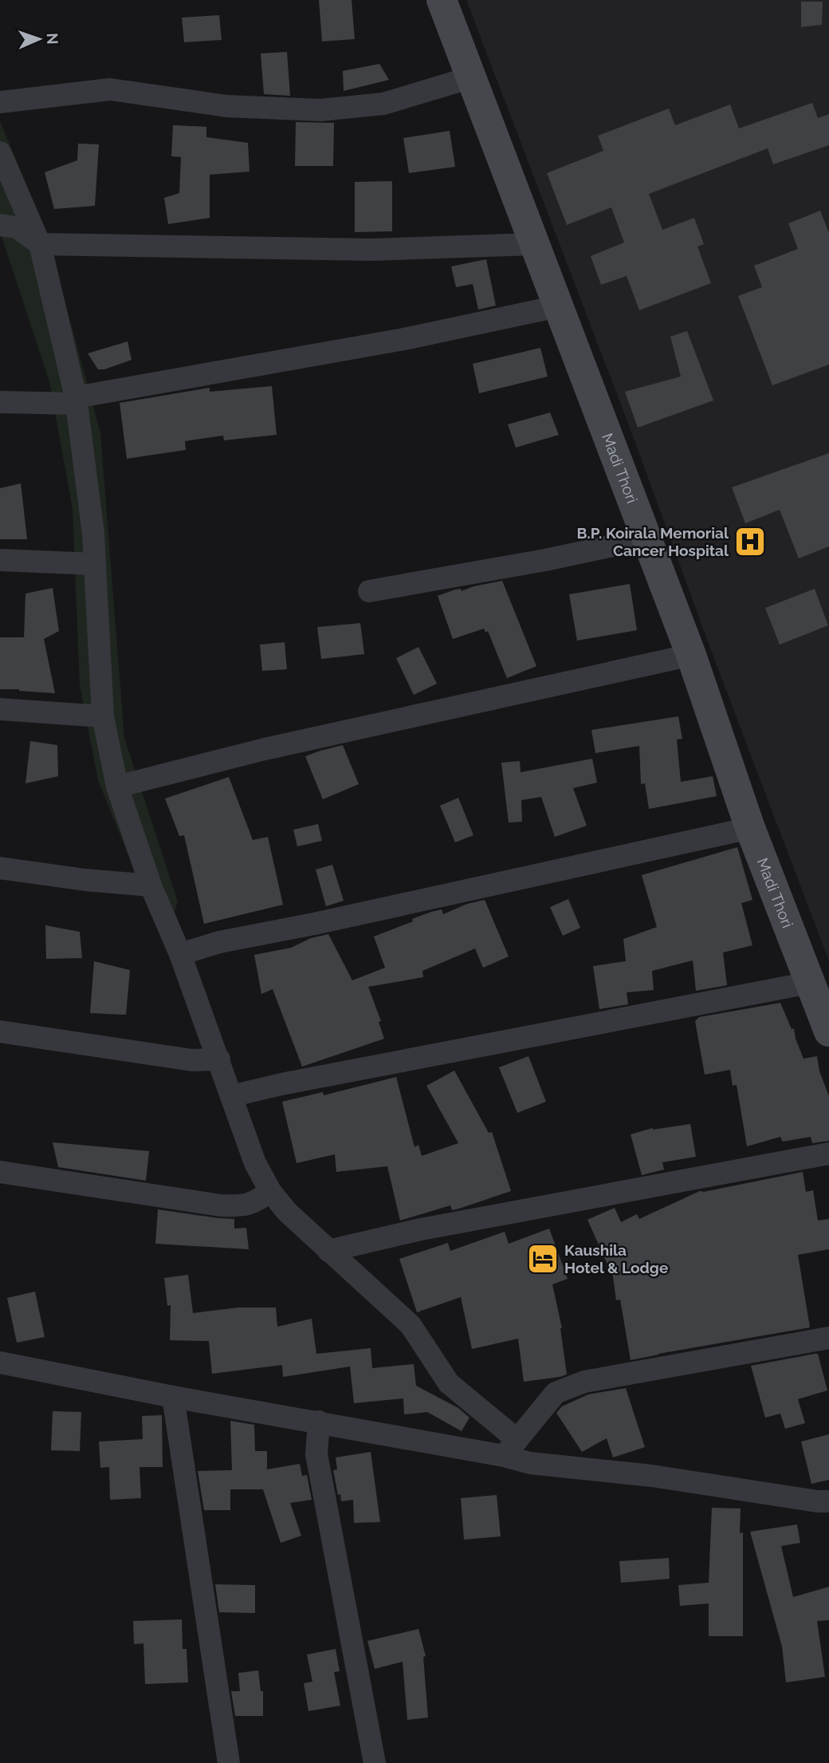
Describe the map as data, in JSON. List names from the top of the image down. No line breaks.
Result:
{"streets":{"main road":["Madi Thori"]},"places":{"hospital":["B.P. Koirala Memorial Cancer Hospital"],"hotel":["Kaushila Hotel & Lodge"]},"north":"right"}
